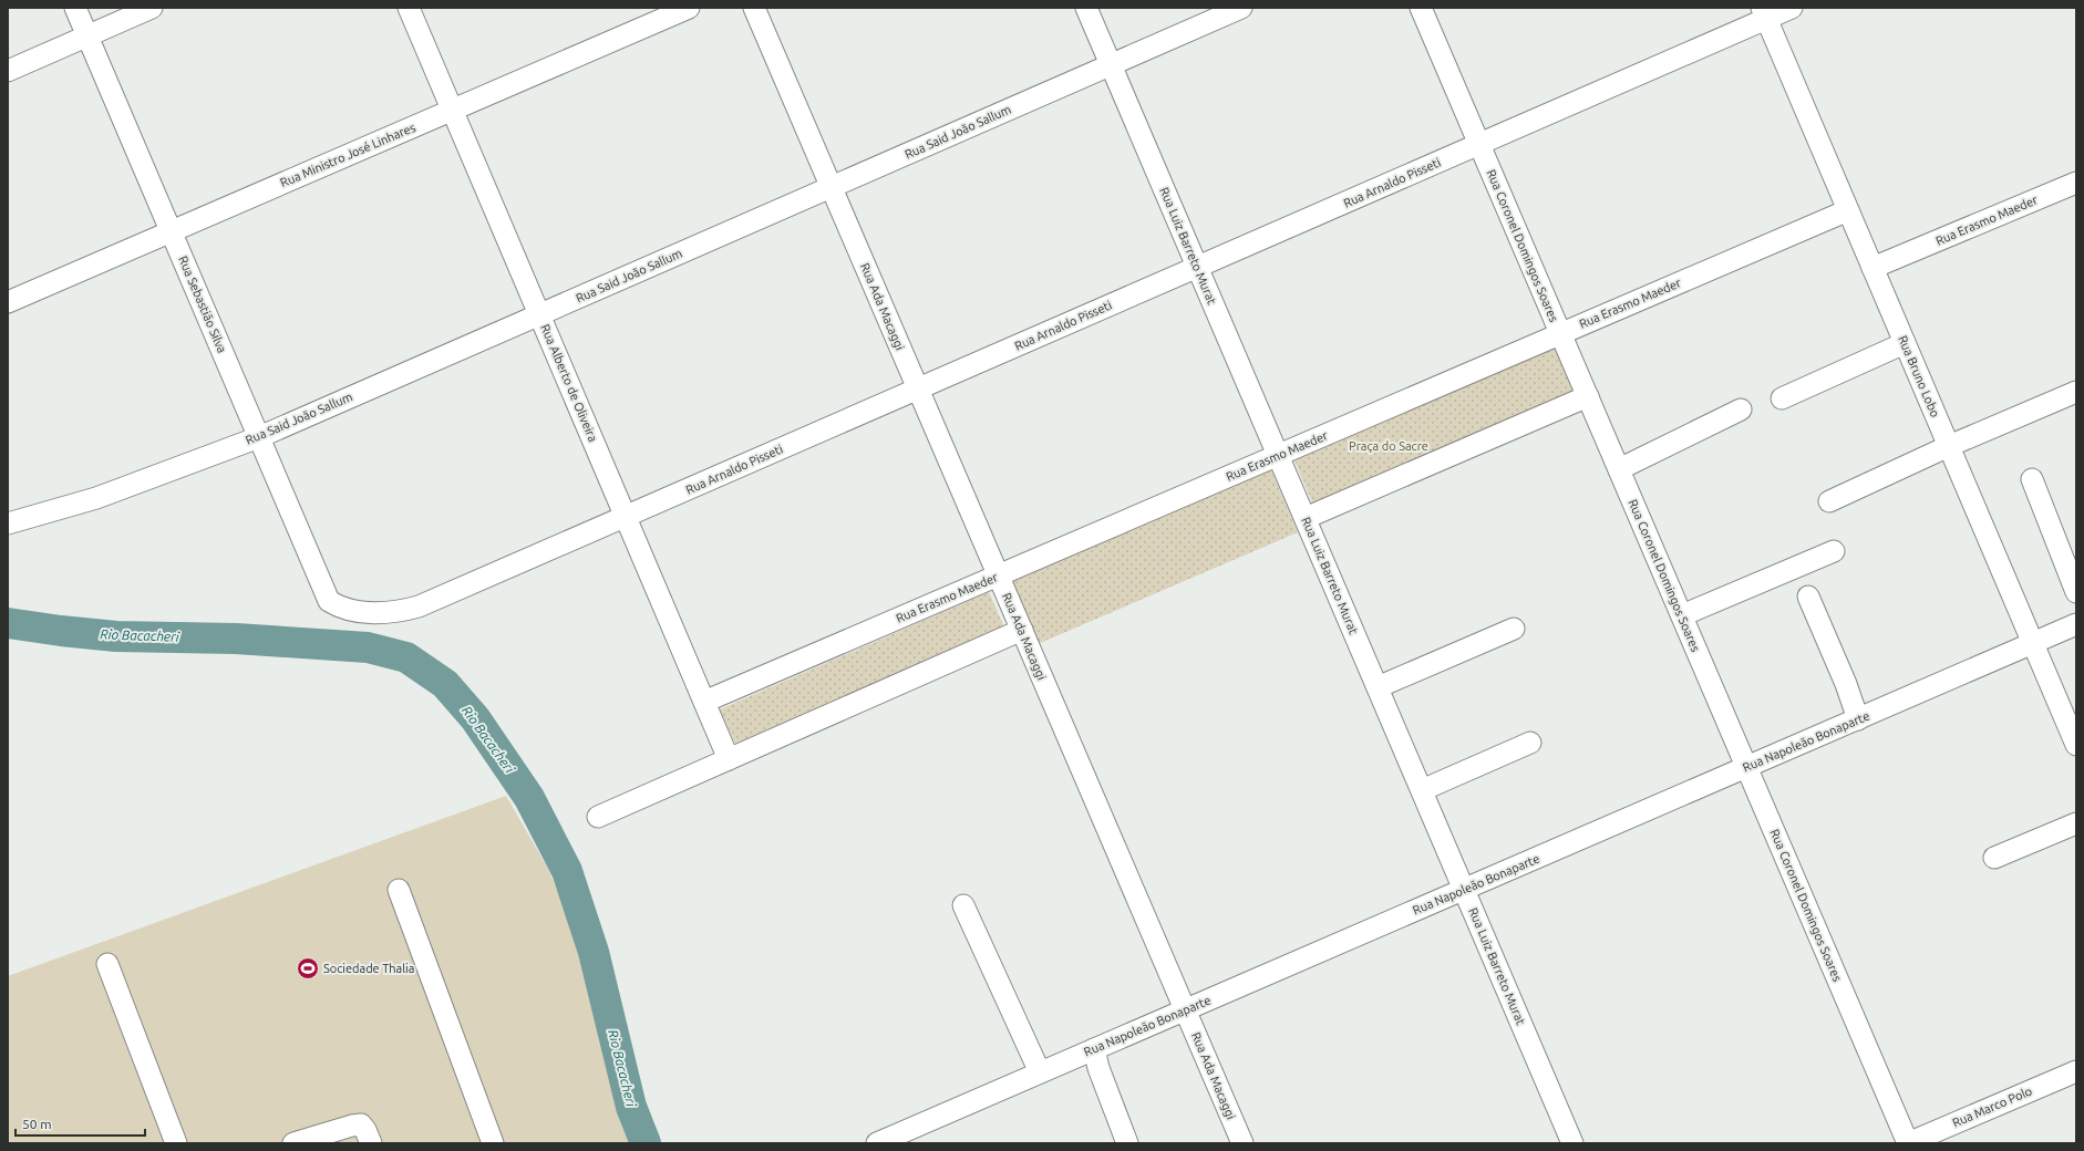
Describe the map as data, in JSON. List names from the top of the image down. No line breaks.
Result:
{"streets":{"street":["Rua Said João Sallum","Rua Ministro José Linhares","Rua Arnaldo Pisseti","Rua Erasmo Maeder","Rua Luiz Barreto Murat","Rua Coronel Domingos Soares","Rua Sebastião Silva","Rua Ada Macaggi","Rua Bruno Lobo","Rua Alberto de Oliveira","Rua Napoleão Bonaparte","Rua Marco Polo"]},"crossings":[["Rua Said João Sallum","Rua Luiz Barreto Murat"],["Rua Said João Sallum","Rua Sebastião Silva"],["Rua Said João Sallum","Rua Ada Macaggi"],["Rua Said João Sallum","Rua Alberto de Oliveira"],["Rua Ministro José Linhares","Rua Sebastião Silva"],["Rua Ministro José Linhares","Rua Alberto de Oliveira"],["Rua Arnaldo Pisseti","Rua Luiz Barreto Murat"],["Rua Arnaldo Pisseti","Rua Coronel Domingos Soares"],["Rua Arnaldo Pisseti","Rua Sebastião Silva"],["Rua Arnaldo Pisseti","Rua Ada Macaggi"],["Rua Arnaldo Pisseti","Rua Bruno Lobo"],["Rua Arnaldo Pisseti","Rua Alberto de Oliveira"],["Rua Erasmo Maeder","Rua Luiz Barreto Murat"],["Rua Erasmo Maeder","Rua Coronel Domingos Soares"],["Rua Erasmo Maeder","Rua Ada Macaggi"],["Rua Erasmo Maeder","Rua Bruno Lobo"],["Rua Erasmo Maeder","Rua Alberto de Oliveira"],["Rua Luiz Barreto Murat","Rua Napoleão Bonaparte"],["Rua Coronel Domingos Soares","Rua Napoleão Bonaparte"],["Rua Coronel Domingos Soares","Rua Marco Polo"],["Rua Ada Macaggi","Rua Napoleão Bonaparte"],["Rua Bruno Lobo","Rua Napoleão Bonaparte"]],"water":["Rio Bacacheri"],"parks":["Praça do Sacre"],"places":{"sports":["Sociedade Thalia"]},"scale_bar":"50 m"}
